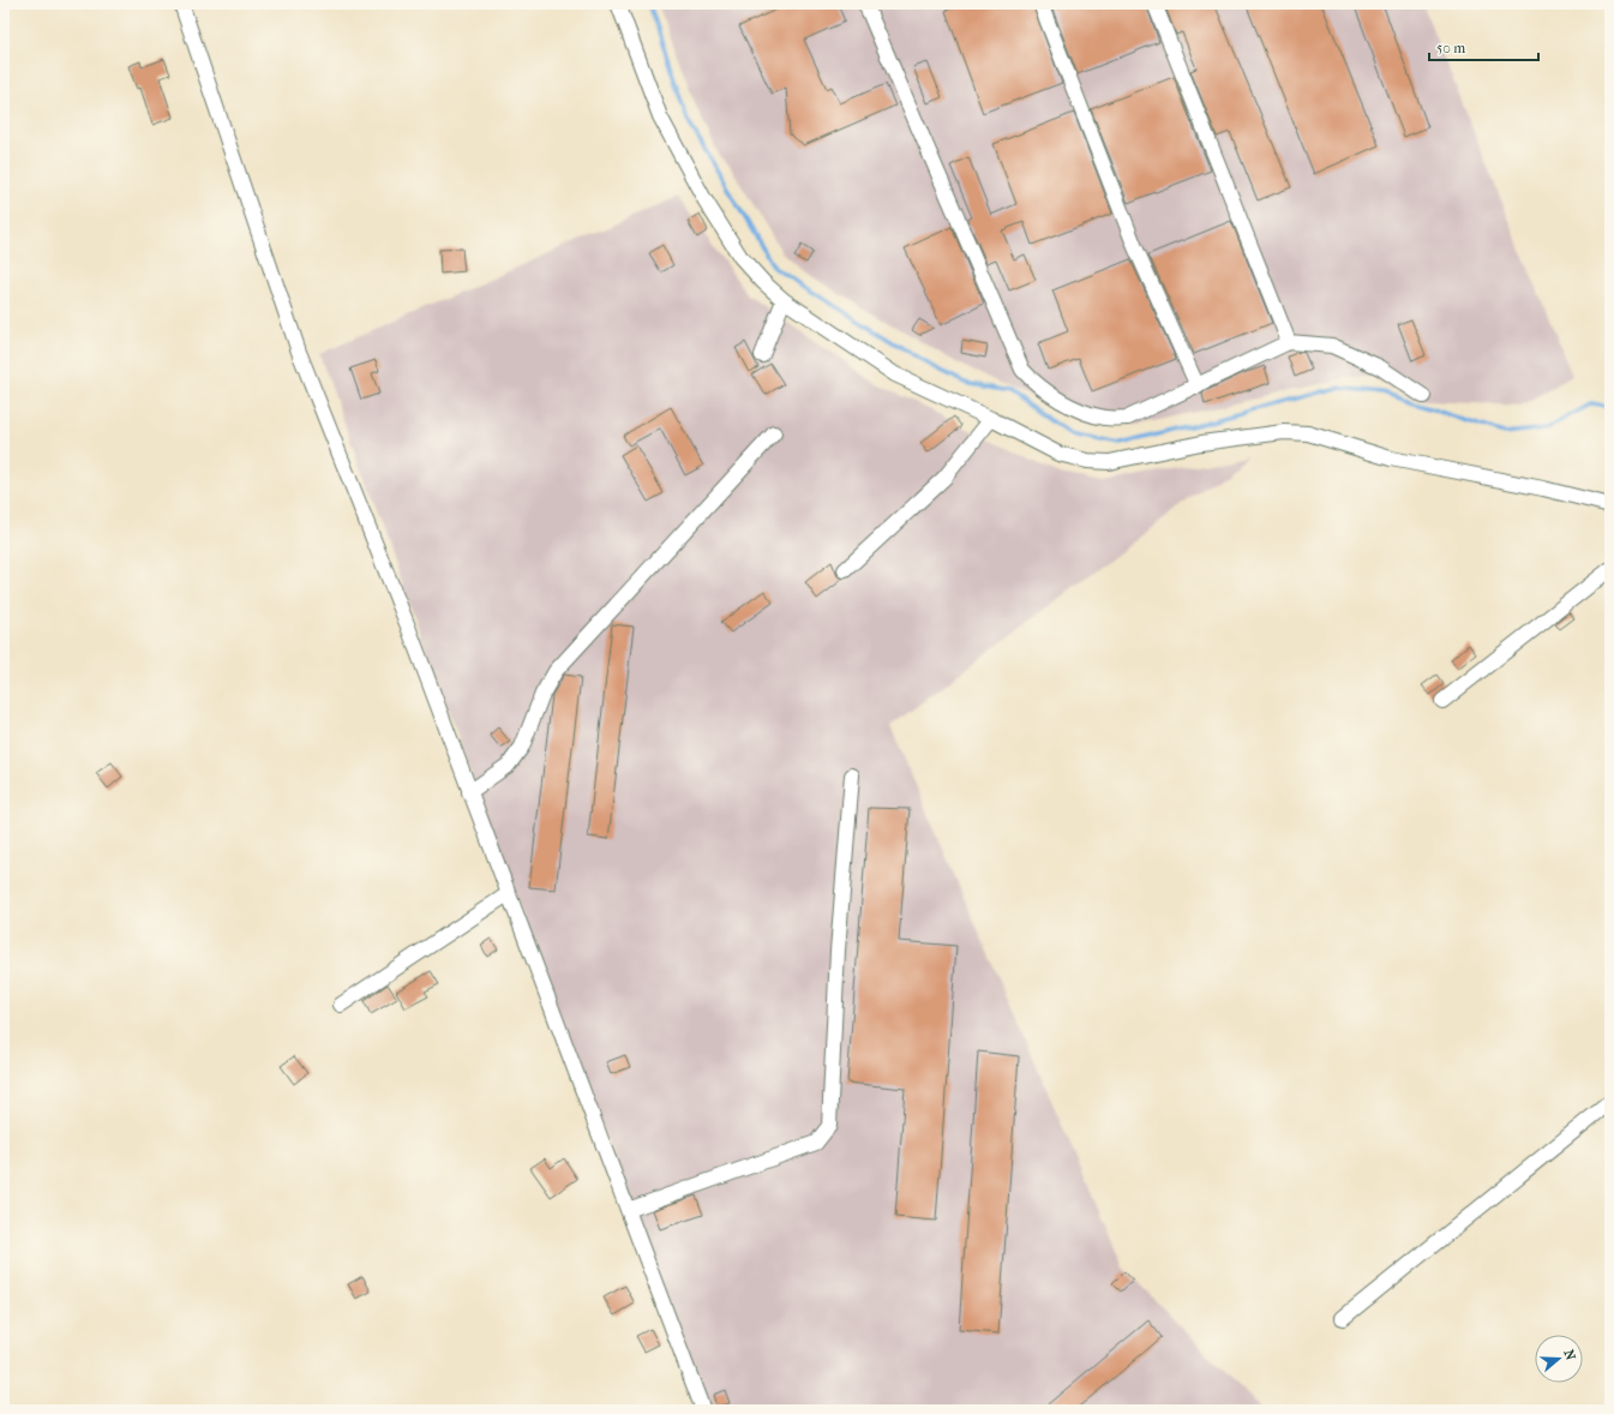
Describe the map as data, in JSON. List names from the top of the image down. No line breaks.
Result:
{"scale_bar":"50 m","north":"right"}
